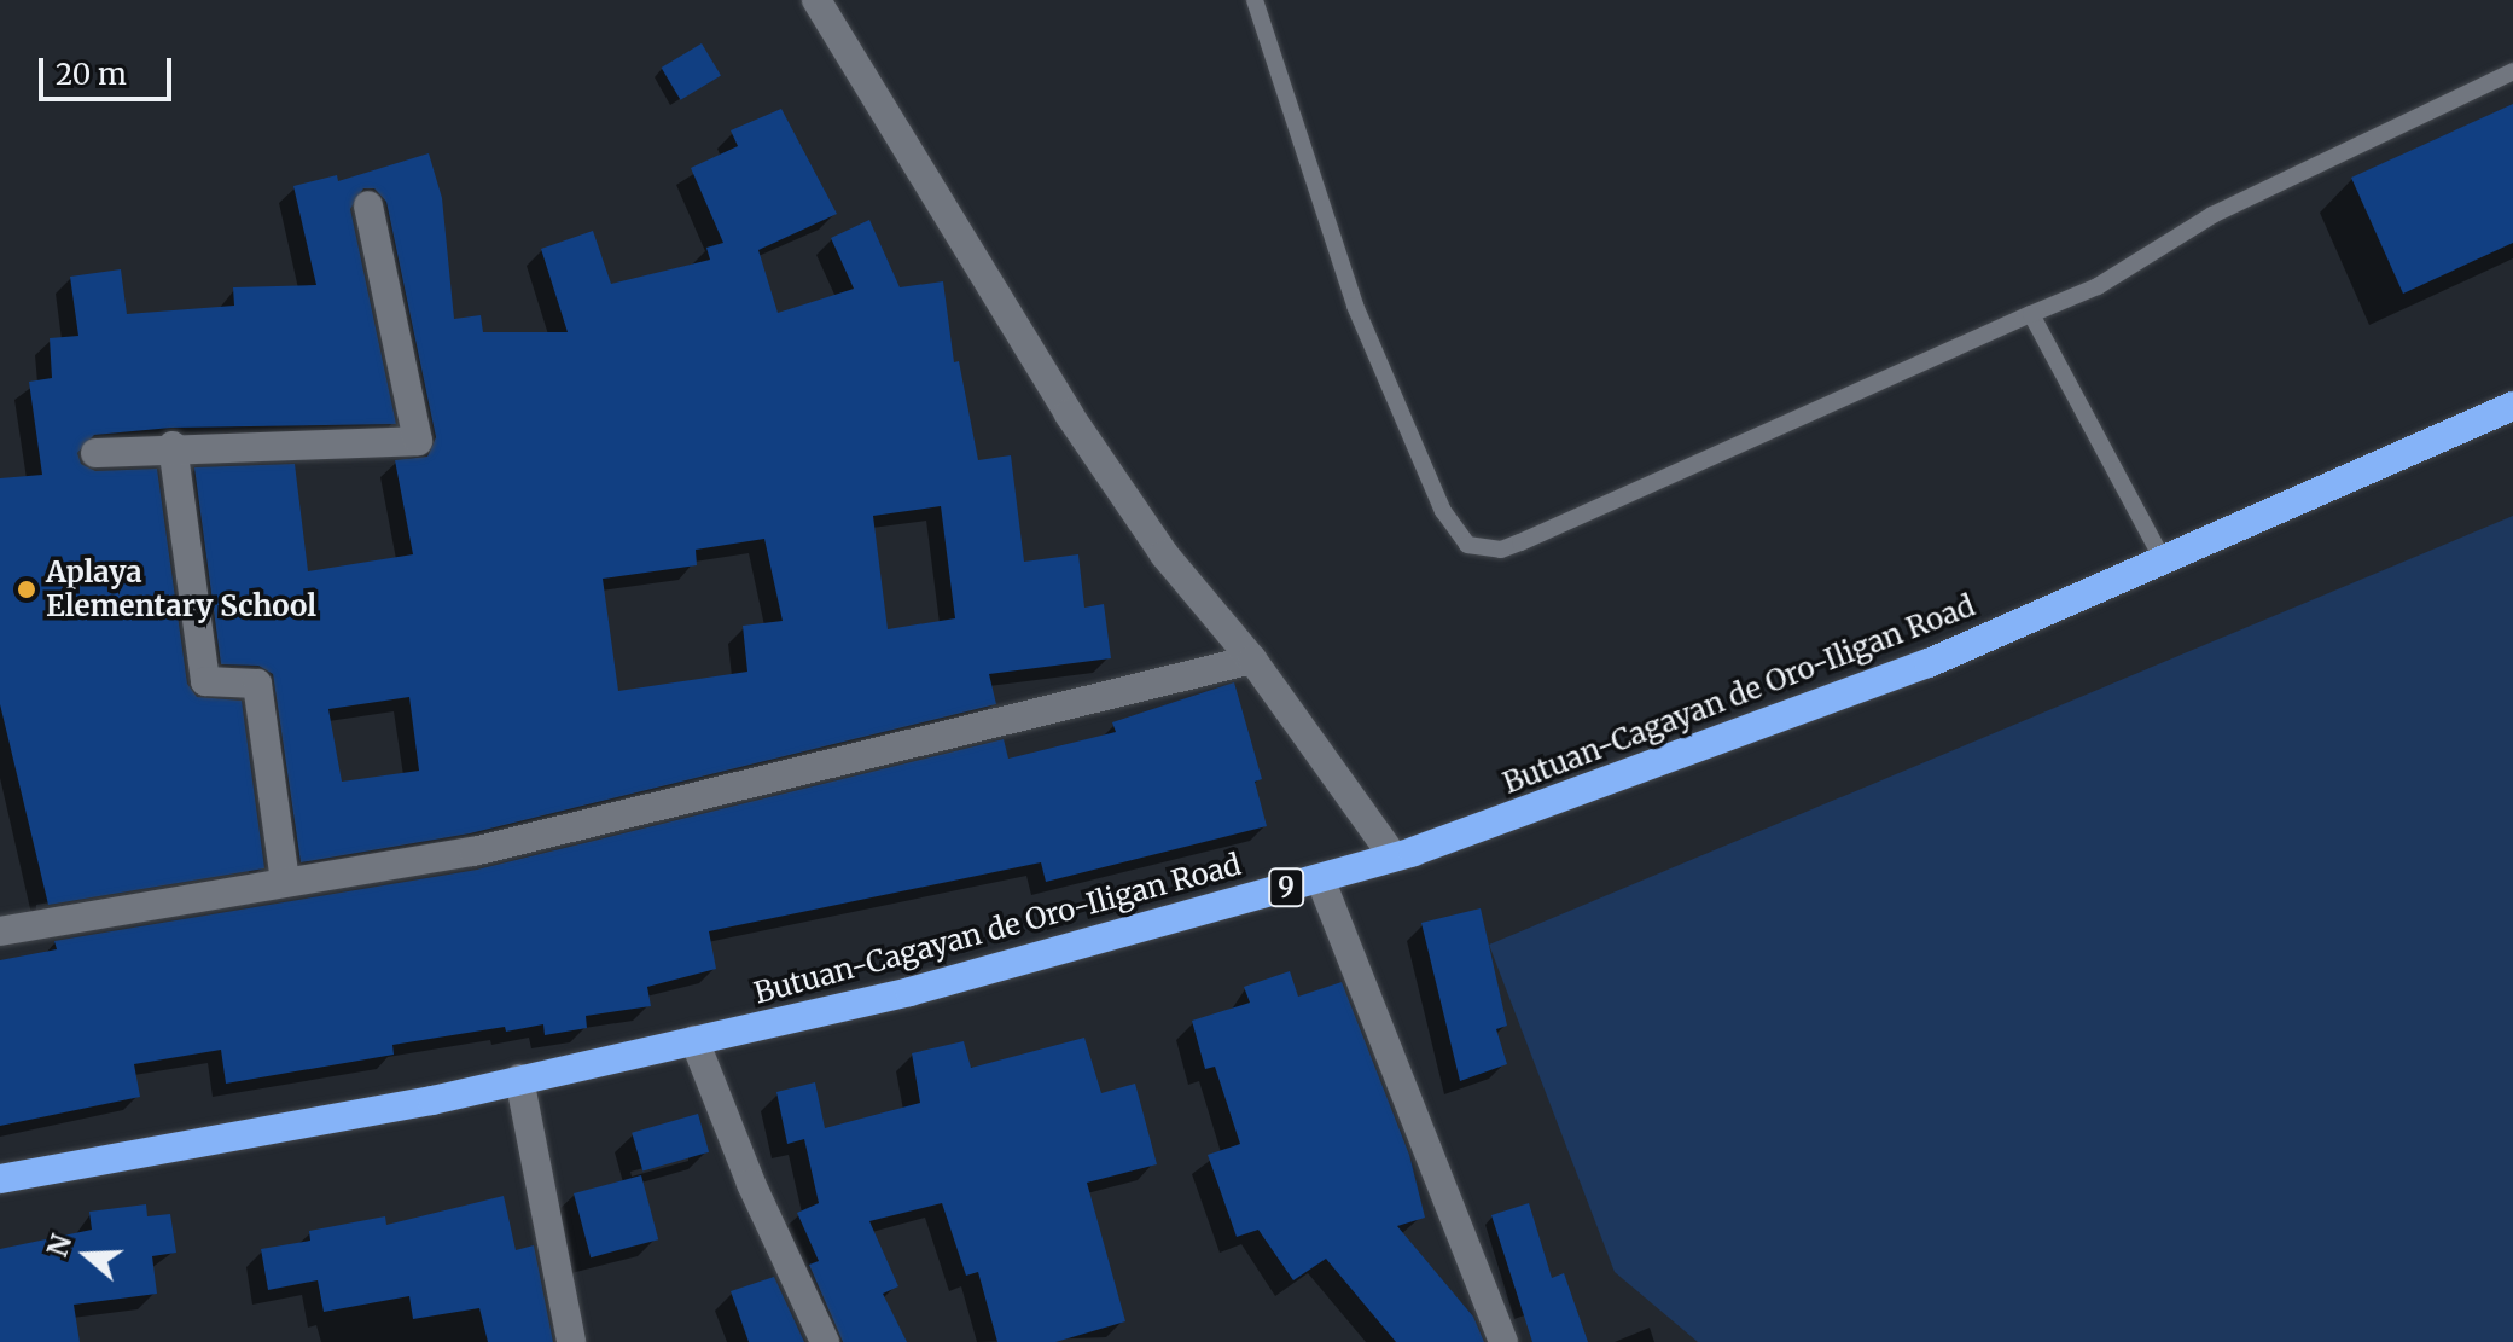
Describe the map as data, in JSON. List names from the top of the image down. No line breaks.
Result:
{"streets":{"highway":["Butuan-Cagayan de Oro-Iligan Road","9"]},"places":["Aplaya Elementary School"],"scale_bar":"20 m","north":"left"}
